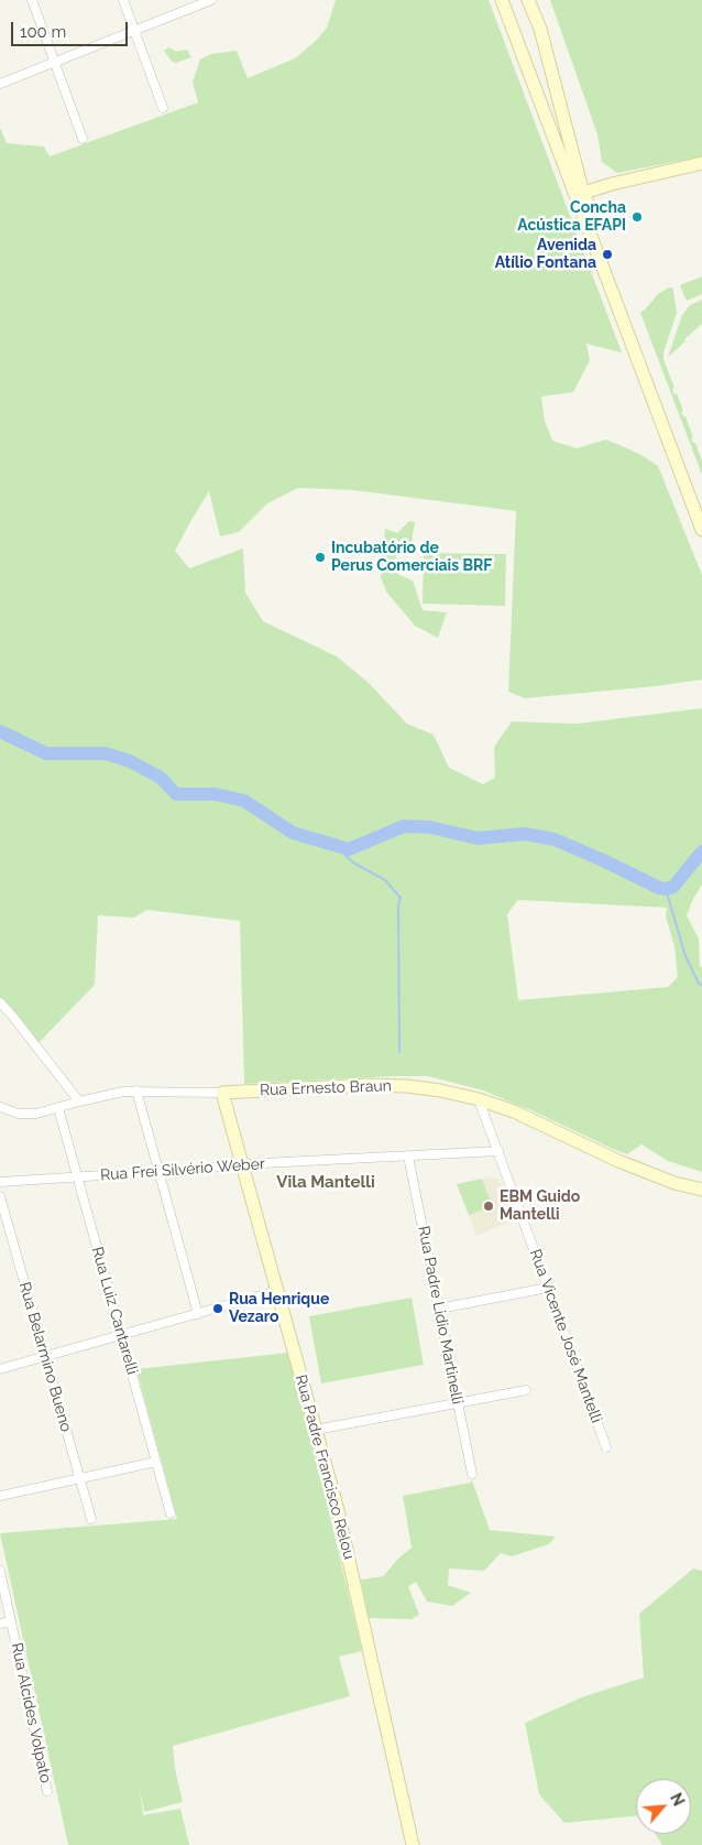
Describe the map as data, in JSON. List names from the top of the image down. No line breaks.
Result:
{"streets":{"street":["Rua Ernesto Braun","Rua Frei Silvério Weber","Rua Luiz Cantarelli","Rua Padre Lidio Martinelli","Rua Vicente José Mantelli","Rua Belarmino Bueno","Rua Padre Francisco Relou","Rua Alcides Volpato"]},"crossings":[["Rua Ernesto Braun","Rua Luiz Cantarelli"],["Rua Ernesto Braun","Rua Vicente José Mantelli"],["Rua Ernesto Braun","Rua Padre Francisco Relou"],["Rua Frei Silvério Weber","Rua Luiz Cantarelli"],["Rua Frei Silvério Weber","Rua Padre Lidio Martinelli"],["Rua Frei Silvério Weber","Rua Vicente José Mantelli"],["Rua Frei Silvério Weber","Rua Padre Francisco Relou"]],"districts":["Vila Mantelli"],"places":["Concha Acústica EFAPI","Avenida Atílio Fontana","Incubatório de Perus Comerciais BRF","EBM Guido Mantelli","Rua Henrique Vezaro"],"scale_bar":"100 m","north":"top right"}
